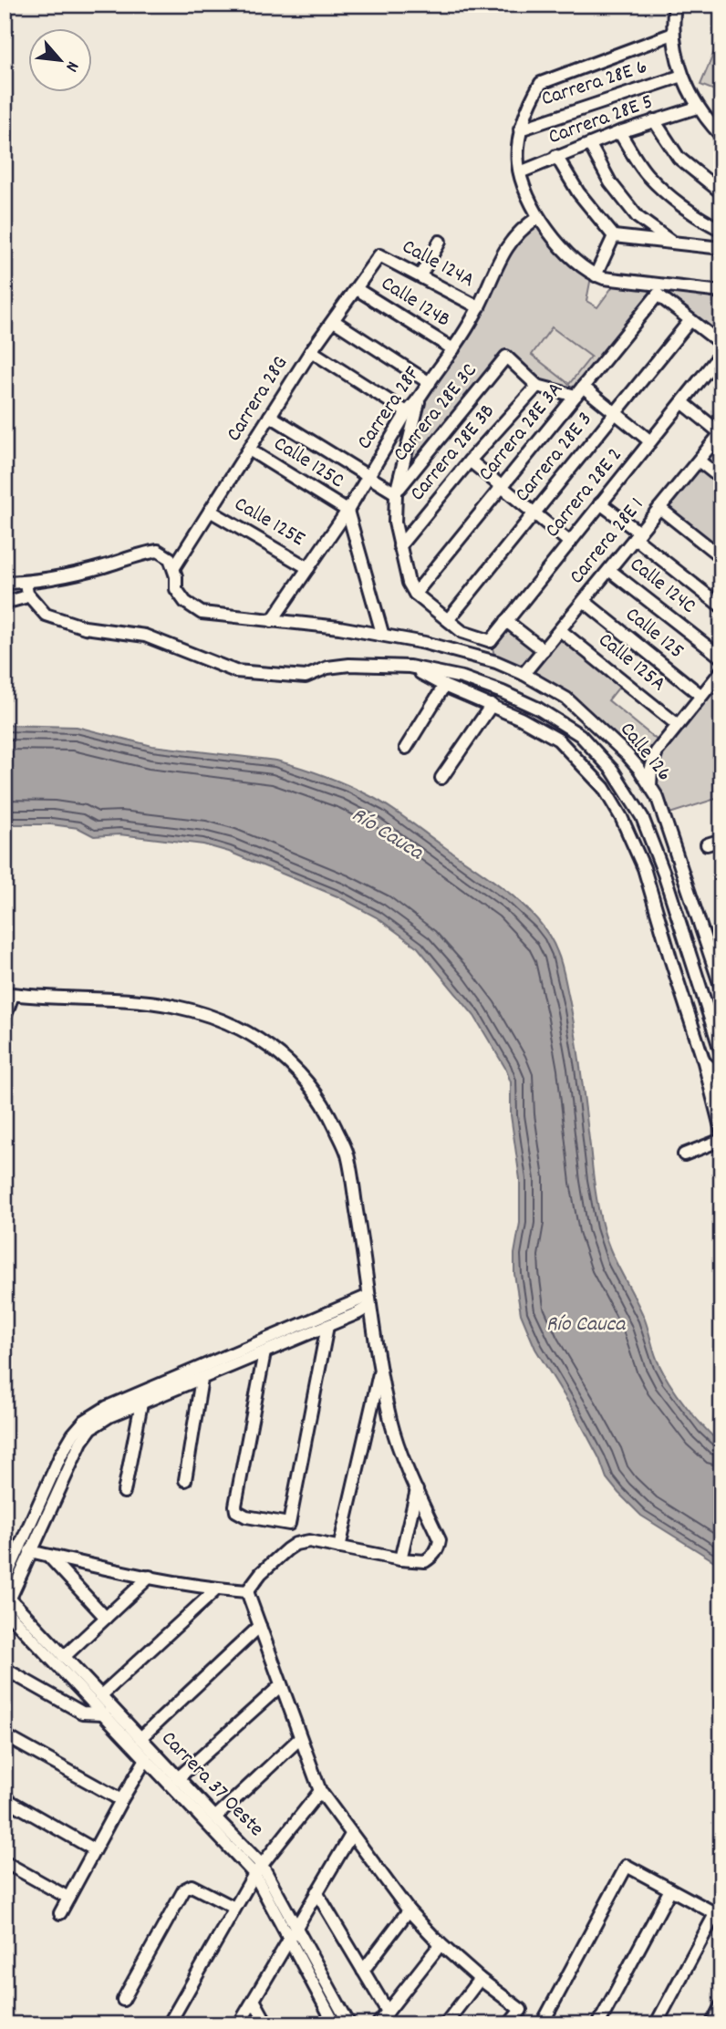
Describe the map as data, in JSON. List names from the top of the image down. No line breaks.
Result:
{"streets":{"street":["Carrera 28E 6","Carrera 28E 5","Calle 124A","Calle 124B","Carrera 28G","Carrera 28F","Carrera 28E 3C","Carrera 28E 3A","Carrera 28E 3B","Carrera 28E 3","Calle 125C","Carrera 28E 2","Calle 125E","Carrera 28E 1","Calle 124C","Calle 125","Calle 125A","Calle 126","Carrera 37 Oeste"]},"crossings":[["Calle 124A","Carrera 28G"],["Calle 124A","Carrera 28F"],["Calle 124B","Carrera 28G"],["Calle 124B","Carrera 28F"],["Carrera 28G","Calle 125C"],["Carrera 28G","Calle 125E"],["Carrera 28G","Calle 126"],["Carrera 28F","Calle 125C"],["Carrera 28F","Calle 125E"],["Carrera 28F","Calle 126"],["Carrera 28E 3C","Carrera 28E 3B"],["Carrera 28E 1","Calle 124C"],["Carrera 28E 1","Calle 125"],["Carrera 28E 1","Calle 125A"],["Carrera 28E 1","Calle 126"]],"water":["Río Cauca"],"north":"bottom right"}
